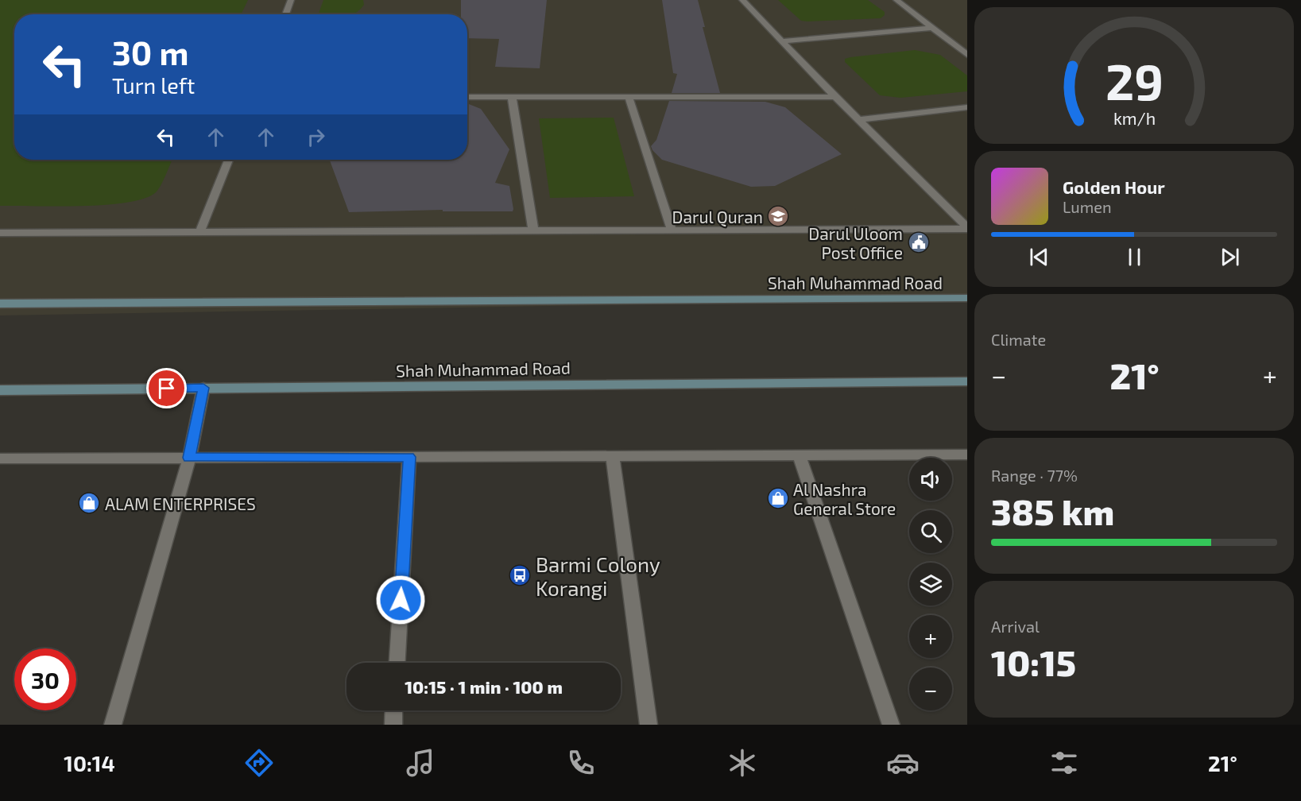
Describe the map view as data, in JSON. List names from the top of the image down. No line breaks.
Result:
{"streets":{"street":["Shah Muhammad Road"]},"places":{"school or university":["Darul Quran"],"public building":["Darul Uloom Post Office"],"shop":["Al Nashra General Store","ALAM ENTERPRISES"],"bus stop":["Barmi Colony Korangi"]},"page":{"turn":["30 m","Turn left"],"song":["Golden Hour","Lumen"],"tile":["Climate",["Range · 77%","385 km"],["Arrival","10:15"]],"heat":["−","21°","+"],"map_buttons":["+","−"],"limit":"30","trip":"10:15 · 1 min · 100 m","tabs":["10:14","21°"],"gauge":["29","km/h"]}}
